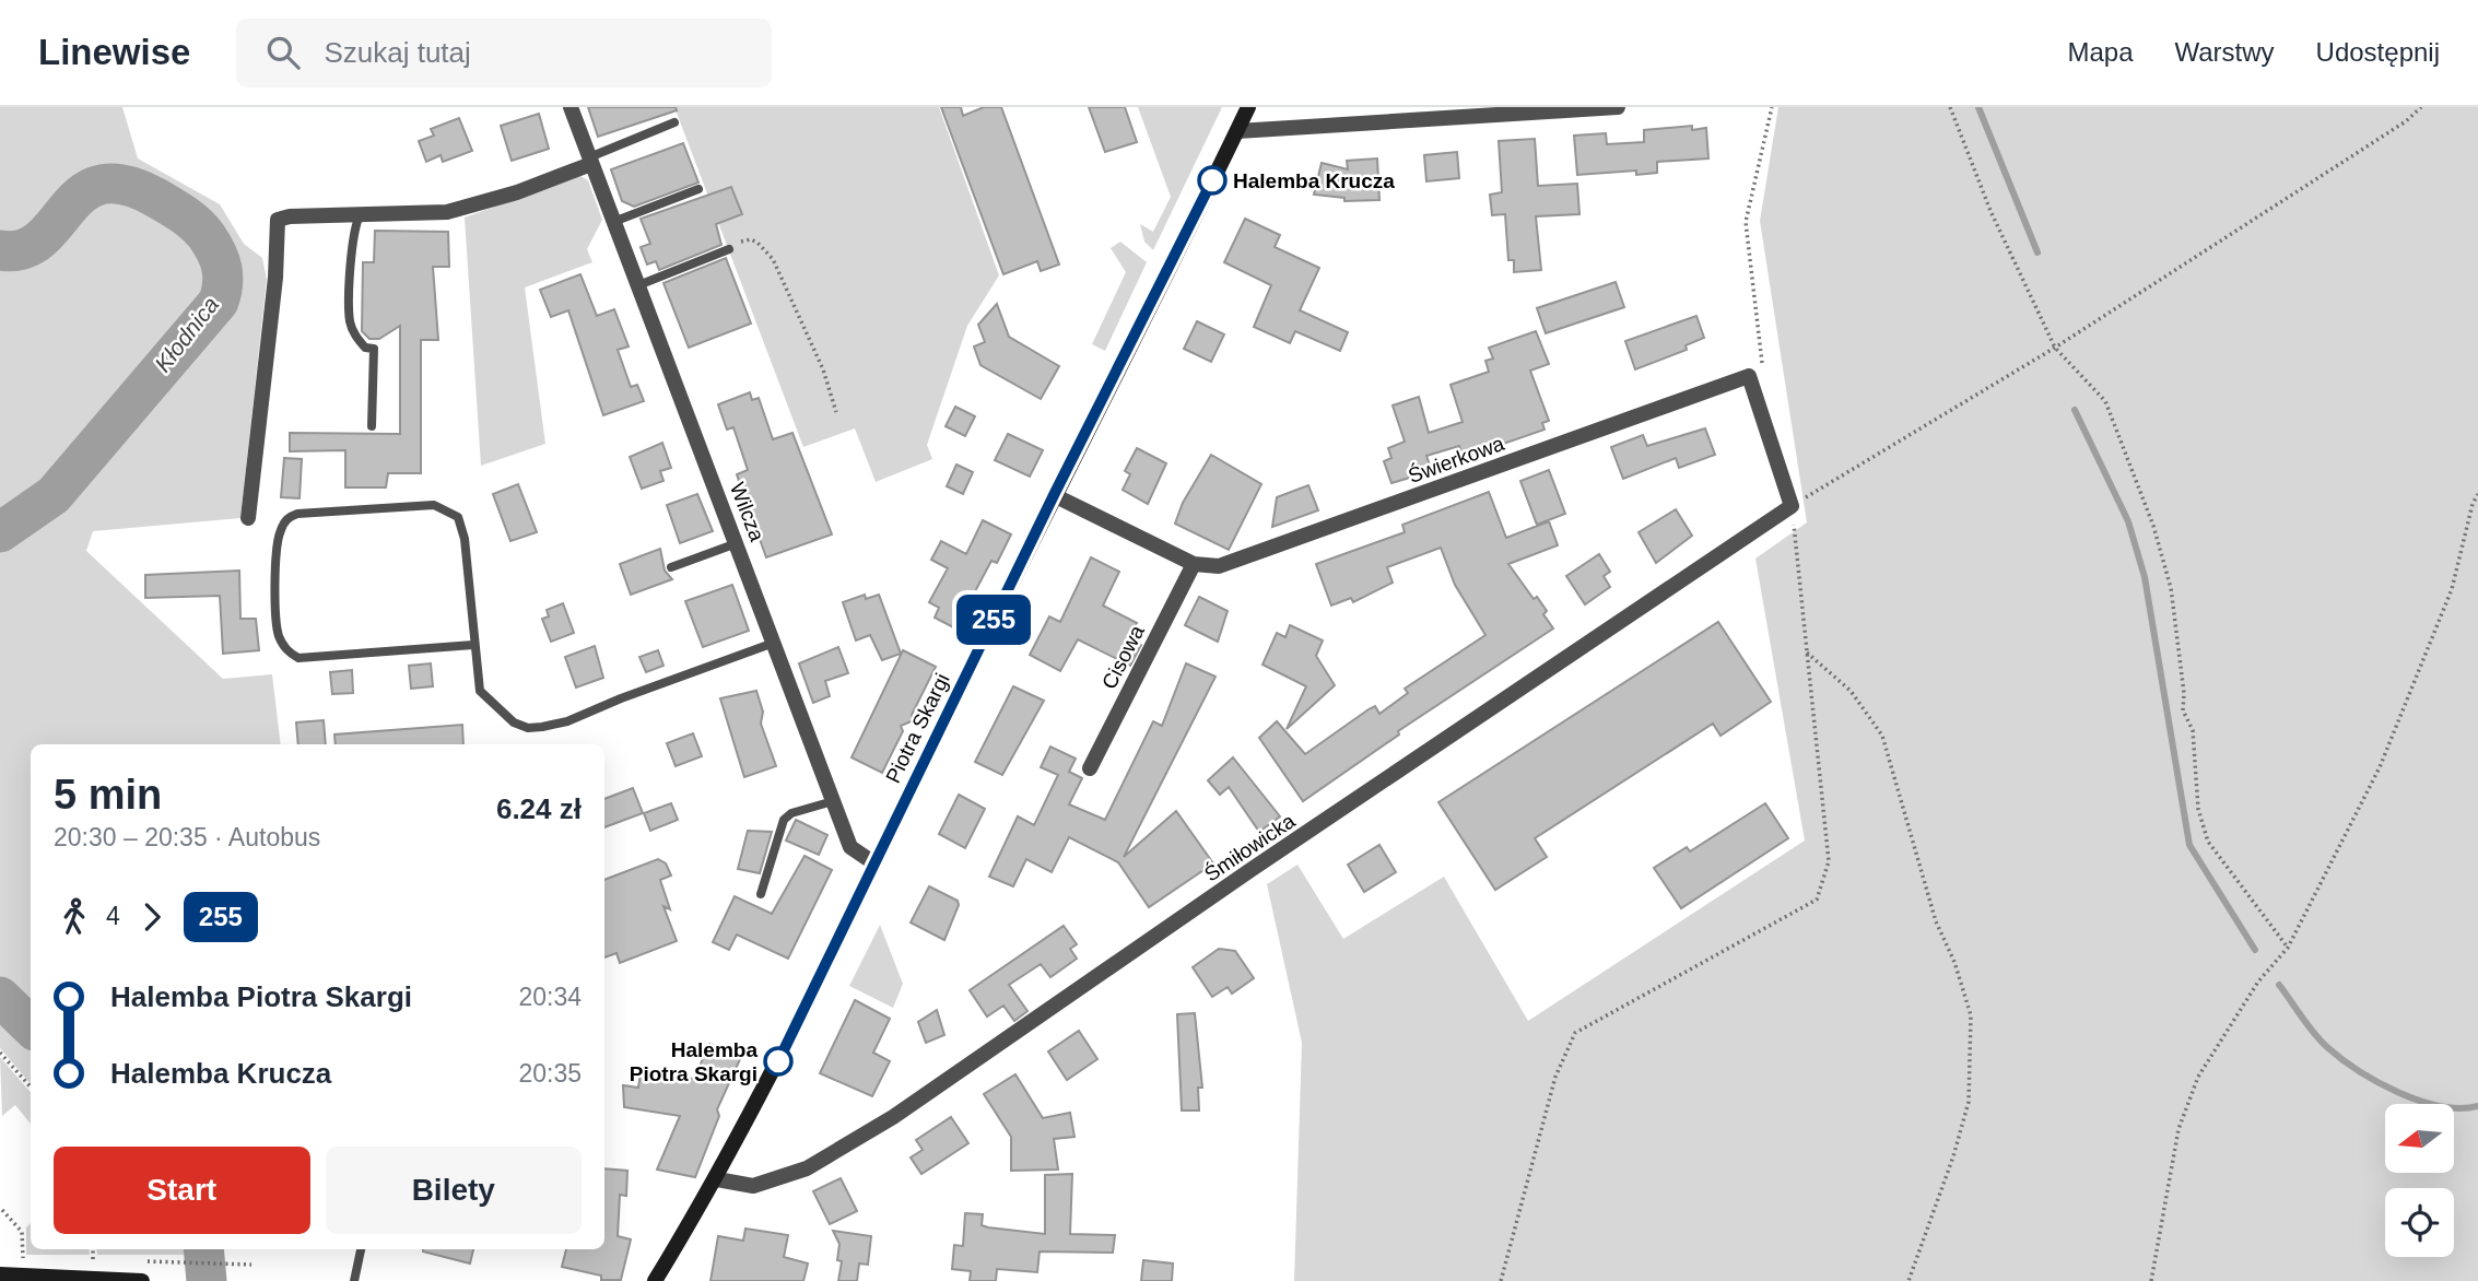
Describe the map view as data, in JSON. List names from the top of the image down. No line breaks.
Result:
{"streets":{"street":["Świerkowa","Wilcza","Cisowa","Piotra Skargi","Śmiłowicka"]},"crossings":[["Świerkowa","Cisowa"],["Świerkowa","Piotra Skargi"],["Wilcza","Piotra Skargi"],["Piotra Skargi","Śmiłowicka"]],"water":["Kłodnica"],"places":["Halemba Krucza","Halemba Piotra Skargi"],"lines":["bus line 255"],"north":"left","page":{"header":"Linewise","search":"Szukaj tutaj","nav":["Mapa","Warstwy","Udostępnij"],"on_map":"255","heading":["5 min","20:30 – 20:35 · Autobus","6.24 zł"],"legs":["4","255"],"list":[{"name":"Halemba Piotra Skargi","value":"20:34"},{"name":"Halemba Krucza","value":"20:35"}],"buttons":["Start","Bilety"]}}
